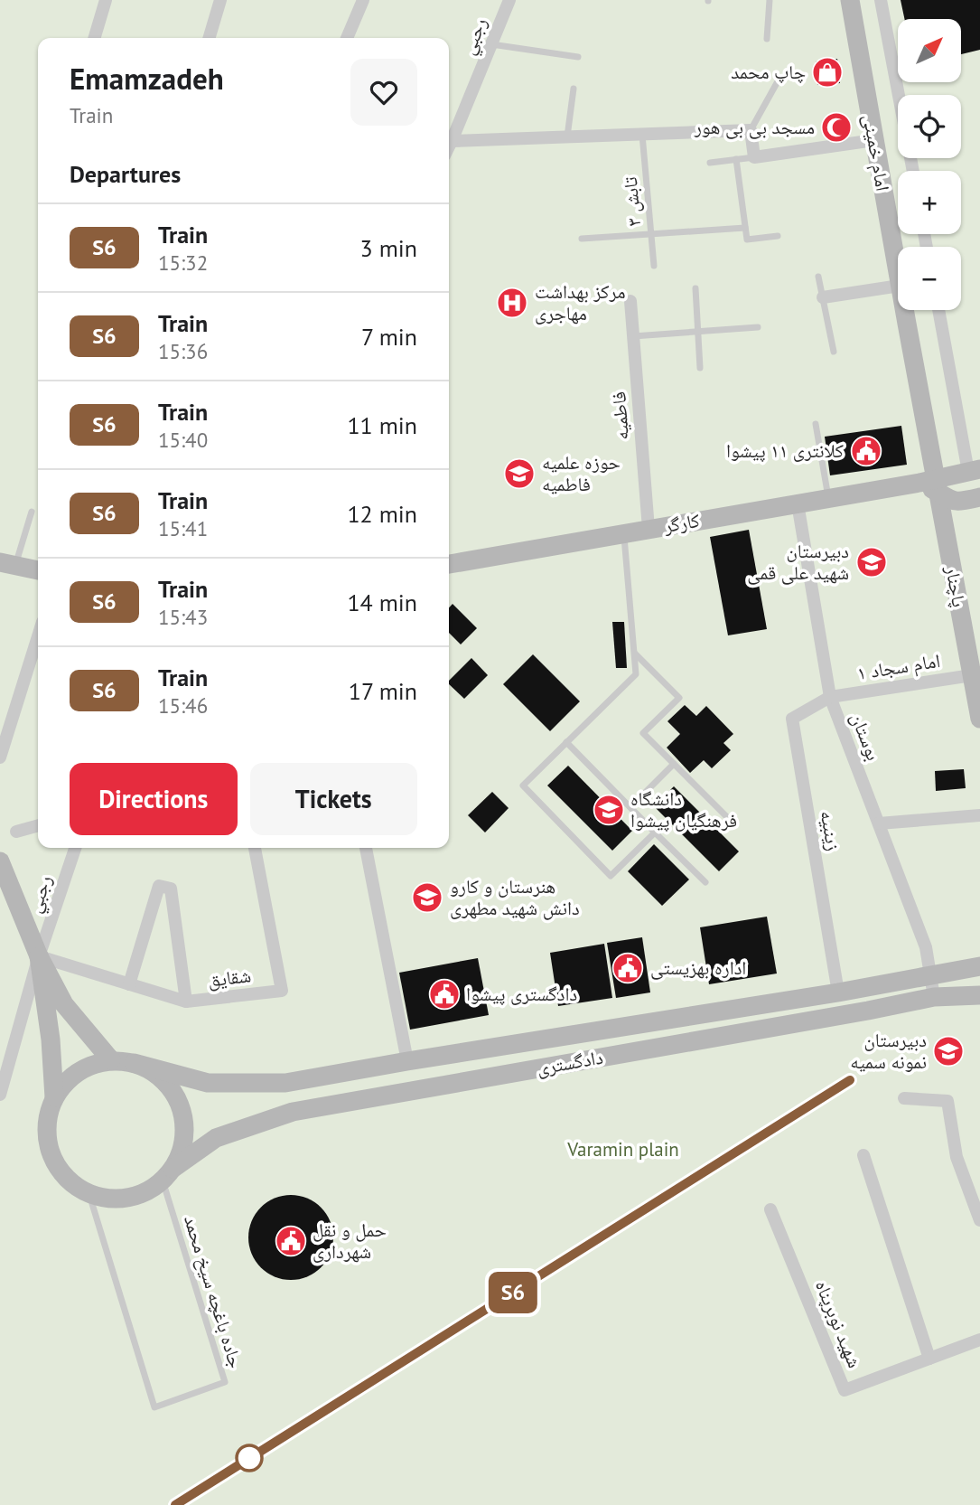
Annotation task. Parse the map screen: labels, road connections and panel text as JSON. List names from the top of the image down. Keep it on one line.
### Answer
{"streets":{"main road":["امام خمینی","کارگر","پاچنار","دادگستری"],"street":["رجبي","فاطميه","امام سجاد ۱","بوستان","زينبيه","شقايق","شهید نوبرپناه"],"lane":["تابش ۳","جاده باغچه سیخ محمد"]},"crossings":[["رجبي","شقايق"],["امام خمینی","کارگر"],["امام خمینی","پاچنار"],["فاطميه","کارگر"],["کارگر","پاچنار"],["کارگر","بوستان"],["پاچنار","امام سجاد ۱"],["امام سجاد ۱","بوستان"],["امام سجاد ۱","زينبيه"],["بوستان","زينبيه"],["بوستان","دادگستری"],["زينبيه","دادگستری"],["دادگستری","جاده باغچه سیخ محمد"]],"parks":["Varamin plain"],"places":{"shop":["چاپ محمد"],"mosque":["مسجد بی بی هور"],"hospital":["مرکز بهداشت مهاجری"],"public building":["کلانتری ۱۱ پیشوا","اداره بهزیستی","دادگستری پیشوا","حمل و نقل شهرداری"],"school or university":["حوزه علمیه فاطمیه","دبیرستان شهید علی قمی","دانشگاه فرهنگیان پیشوا","هنرستان و کارو دانش شهید مطهری","دبیرستان نمونه سمیه"]},"north":"top right","page":{"on_map":"S6","map_buttons":["+","−"],"heading":[["Emamzadeh","Train"],"Departures"],"list":[{"mark":"S6","name":"Train","note":"15:32","value":"3 min"},{"mark":"S6","name":"Train","note":"15:36","value":"7 min"},{"mark":"S6","name":"Train","note":"15:40","value":"11 min"},{"mark":"S6","name":"Train","note":"15:41","value":"12 min"},{"mark":"S6","name":"Train","note":"15:43","value":"14 min"},{"mark":"S6","name":"Train","note":"15:46","value":"17 min"}],"buttons":["Directions","Tickets"]}}
